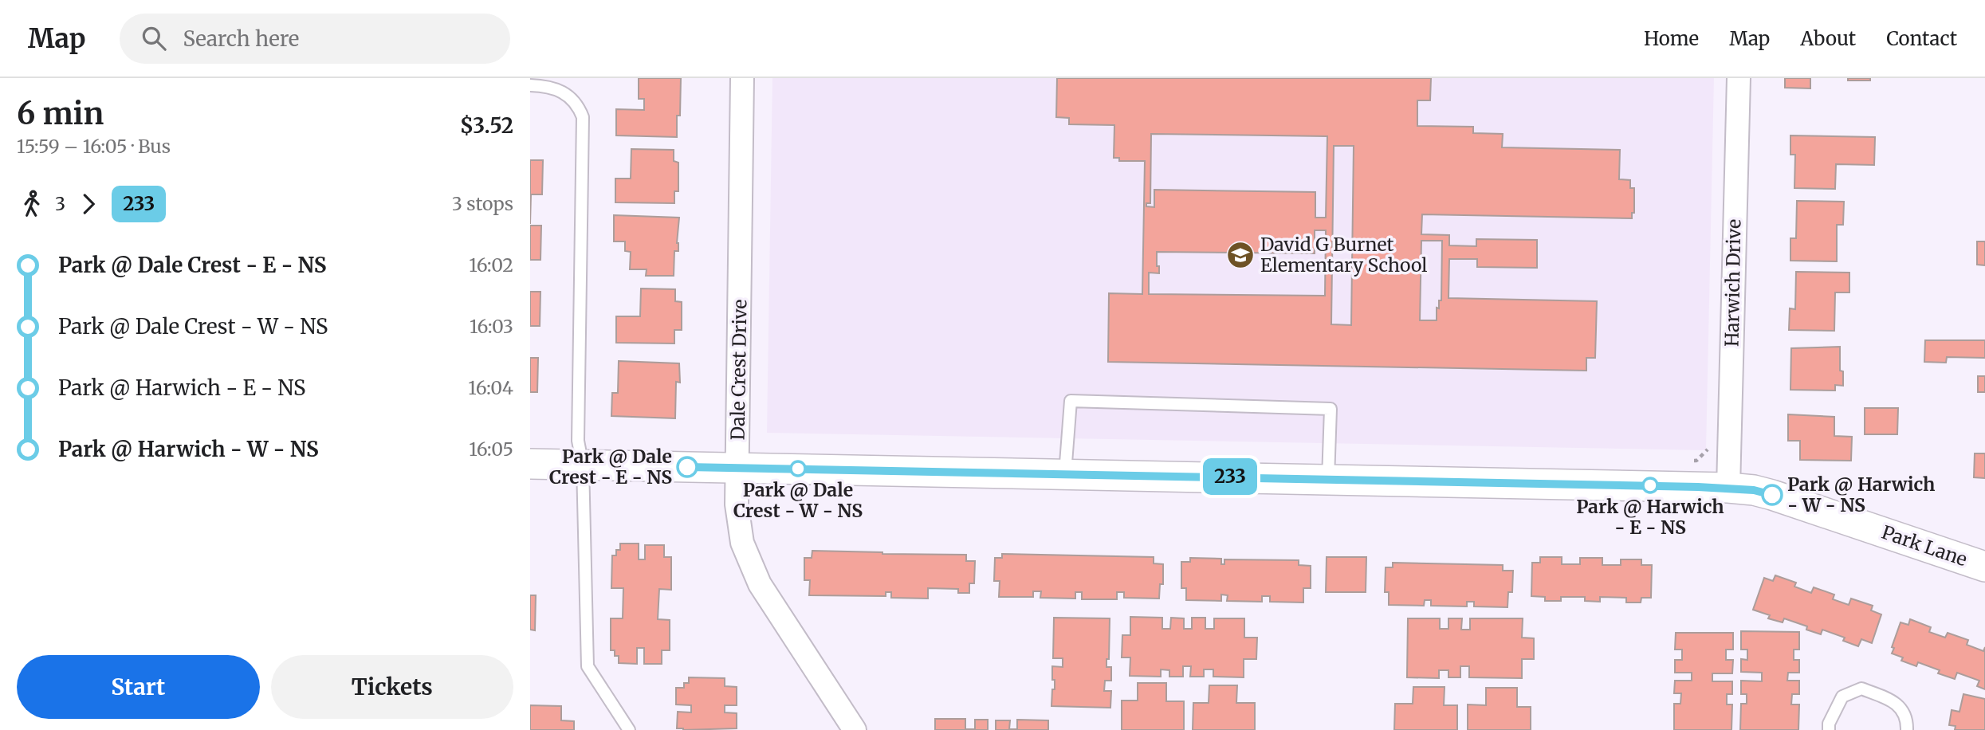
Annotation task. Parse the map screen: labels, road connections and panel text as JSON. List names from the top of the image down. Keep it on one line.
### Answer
{"streets":{"street":["Harwich Drive","Dale Crest Drive","Park Lane"]},"crossings":[["Harwich Drive","Park Lane"],["Dale Crest Drive","Park Lane"]],"places":{"school or university":["David G Burnet Elementary School"],"other":["Park @ Dale Crest - E - NS","Park @ Dale Crest - W - NS","Park @ Harwich - E - NS","Park @ Harwich - W - NS"]},"lines":["bus line 233"],"page":{"header":"Map","search":"Search here","nav":["Home","Map","About","Contact"],"heading":["6 min","15:59 – 16:05 · Bus","$3.52"],"on_map":"233","legs":["3","233","3 stops"],"list":[{"name":"Park @ Dale Crest - E - NS","value":"16:02"},{"name":"Park @ Dale Crest - W - NS","value":"16:03"},{"name":"Park @ Harwich - E - NS","value":"16:04"},{"name":"Park @ Harwich - W - NS","value":"16:05"}],"buttons":["Start","Tickets"]}}
